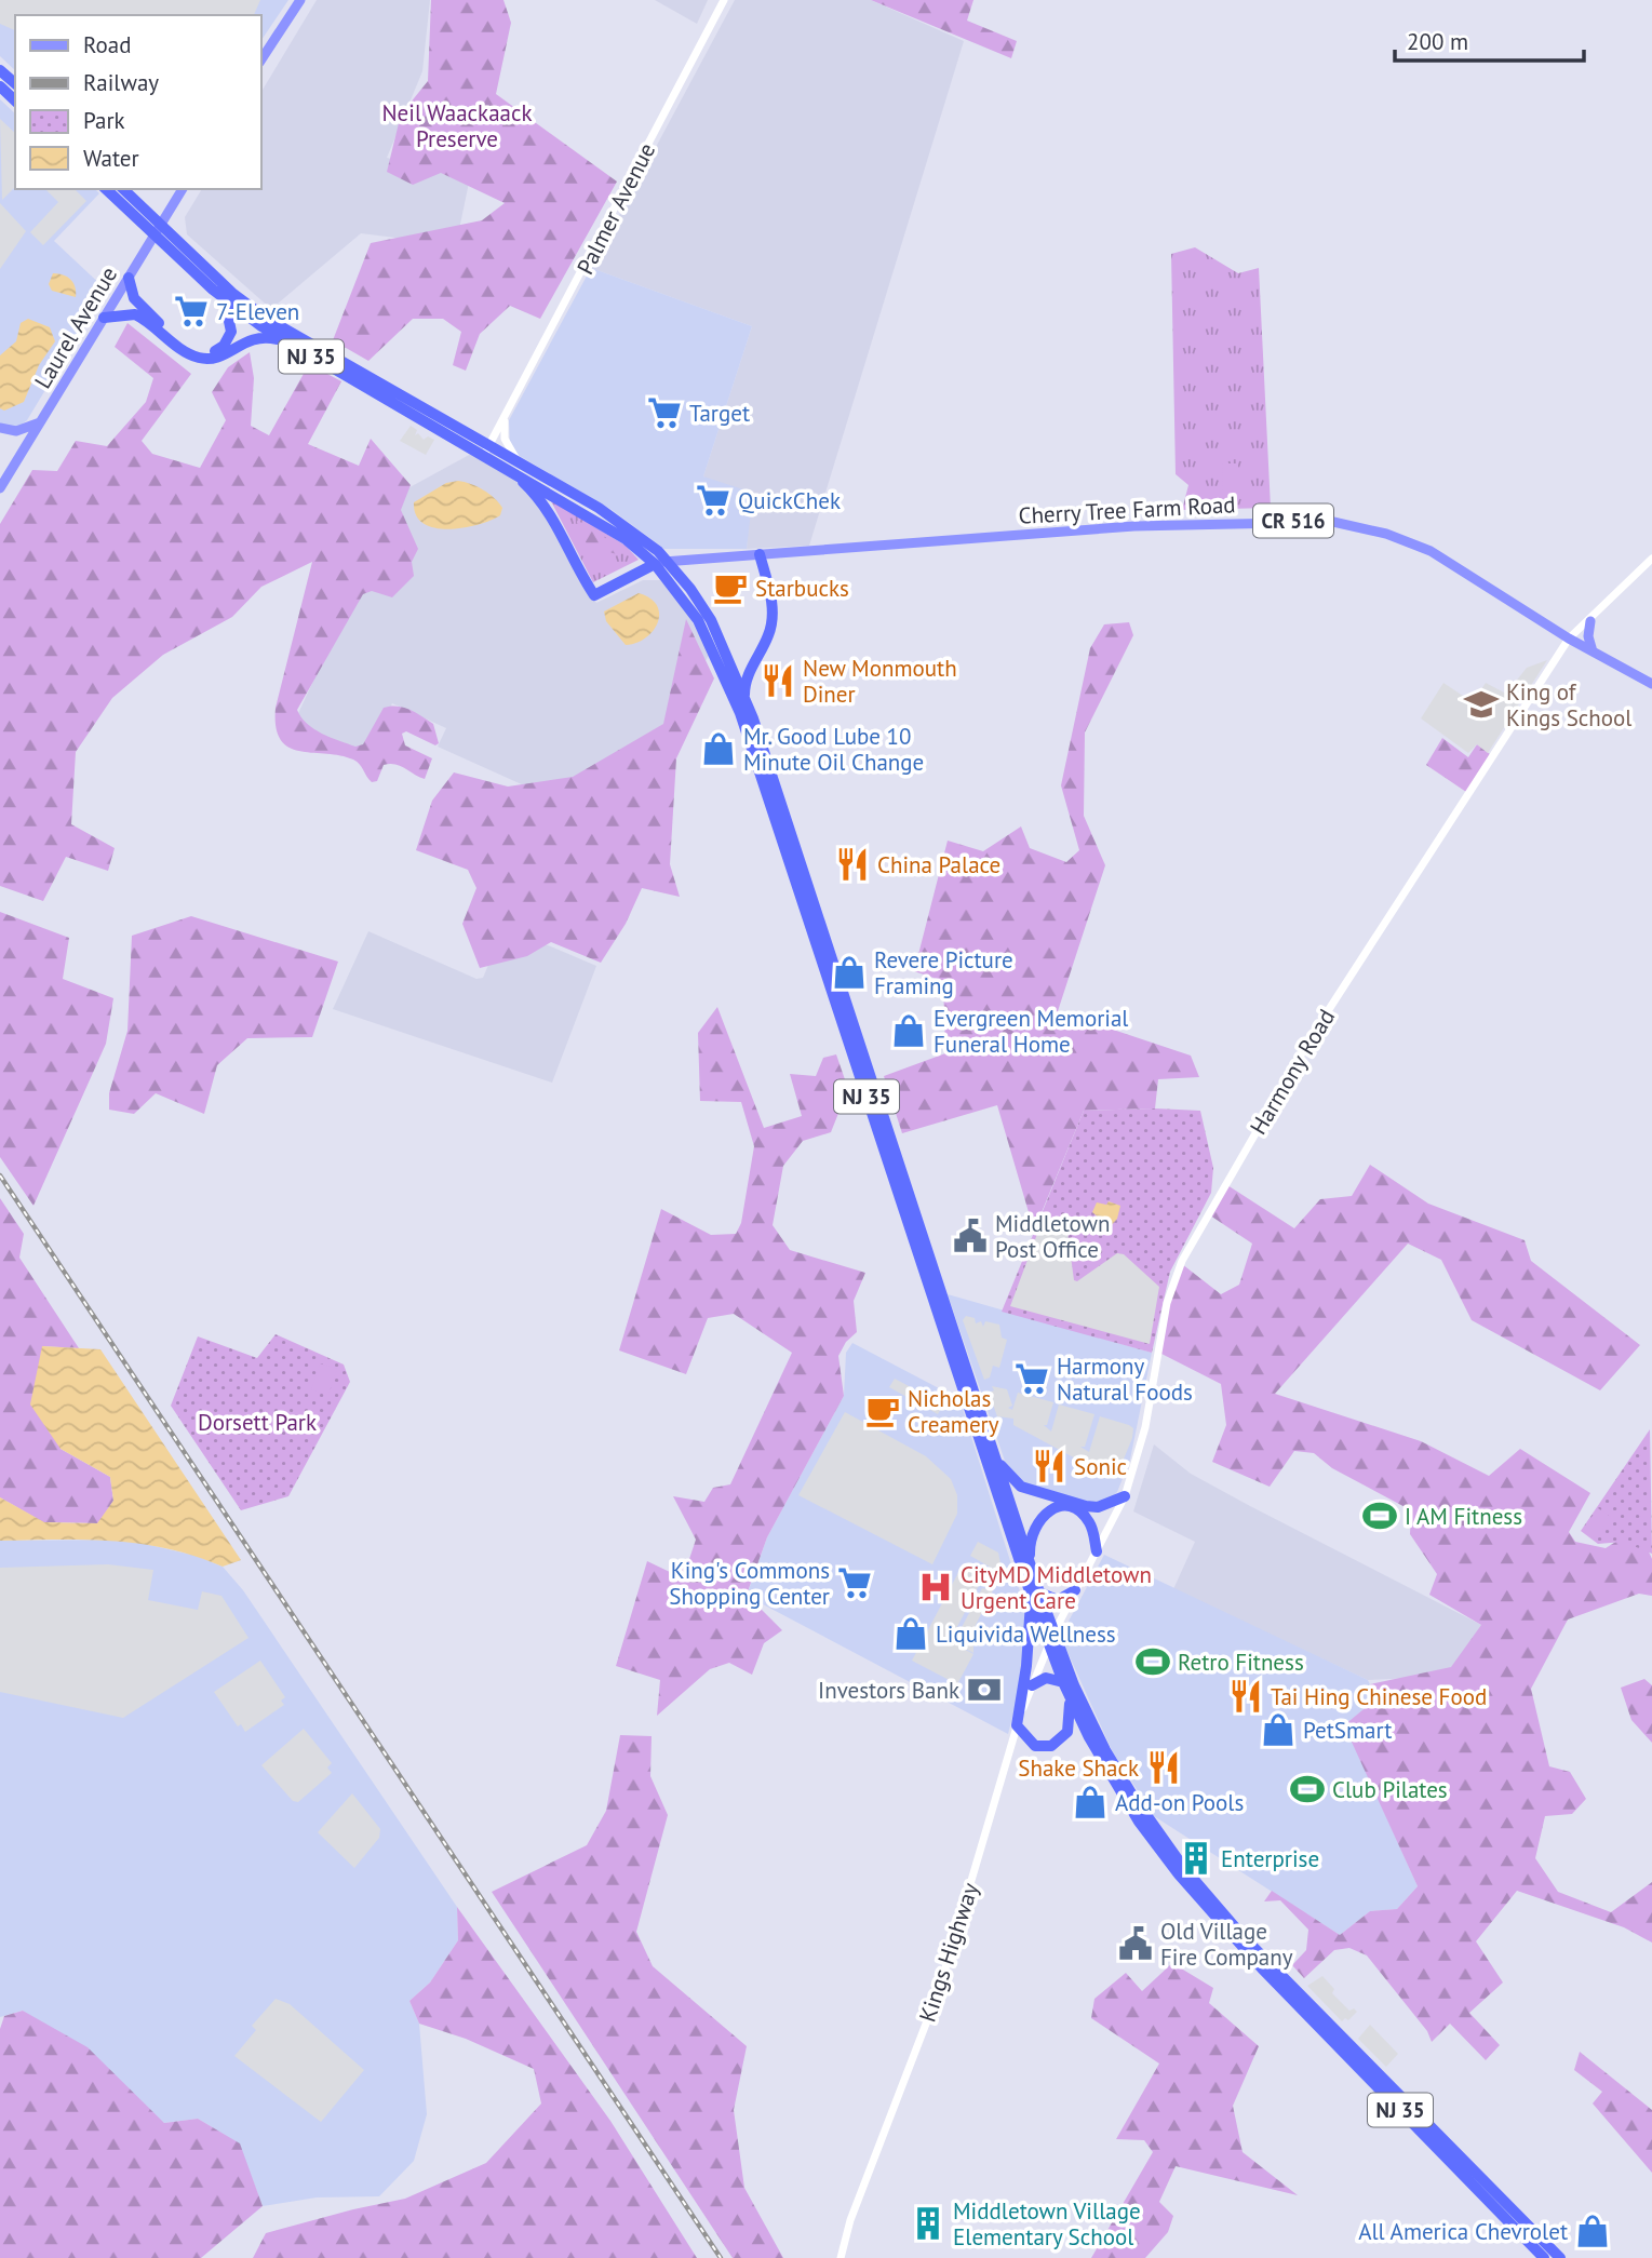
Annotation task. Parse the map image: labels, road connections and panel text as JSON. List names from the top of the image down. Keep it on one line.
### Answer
{"streets":{"highway":["NJ 35","CR 516"],"main road":["Laurel Avenue","Cherry Tree Farm Road"],"street":["Palmer Avenue","Harmony Road","Kings Highway"]},"crossings":[["Palmer Avenue","NJ 35"],["Laurel Avenue","NJ 35"],["NJ 35","Cherry Tree Farm Road"],["NJ 35","CR 516"],["NJ 35","Harmony Road"],["NJ 35","Kings Highway"],["Cherry Tree Farm Road","CR 516"],["Cherry Tree Farm Road","Harmony Road"],["Harmony Road","Kings Highway"]],"parks":["Neil Waackaack Preserve","Dorsett Park"],"places":{"supermarket":["7-Eleven","Target","QuickChek","Harmony Natural Foods","King's Commons Shopping Center"],"cafe":["Starbucks","Nicholas Creamery"],"restaurant":["New Monmouth Diner","China Palace","Sonic","Tai Hing Chinese Food","Shake Shack"],"school or university":["King of Kings School"],"shop":["Mr. Good Lube 10 Minute Oil Change","Revere Picture Framing","Evergreen Memorial Funeral Home","Liquivida Wellness","PetSmart","Add-on Pools","All America Chevrolet"],"public building":["Middletown Post Office","Old Village Fire Company"],"sports":["I AM Fitness","Retro Fitness","Club Pilates"],"hospital":["CityMD Middletown Urgent Care"],"bank":["Investors Bank"],"building":["Enterprise","Middletown Village Elementary School"]},"legend":["Road","Railway","Park","Water"],"scale_bar":"200 m"}
